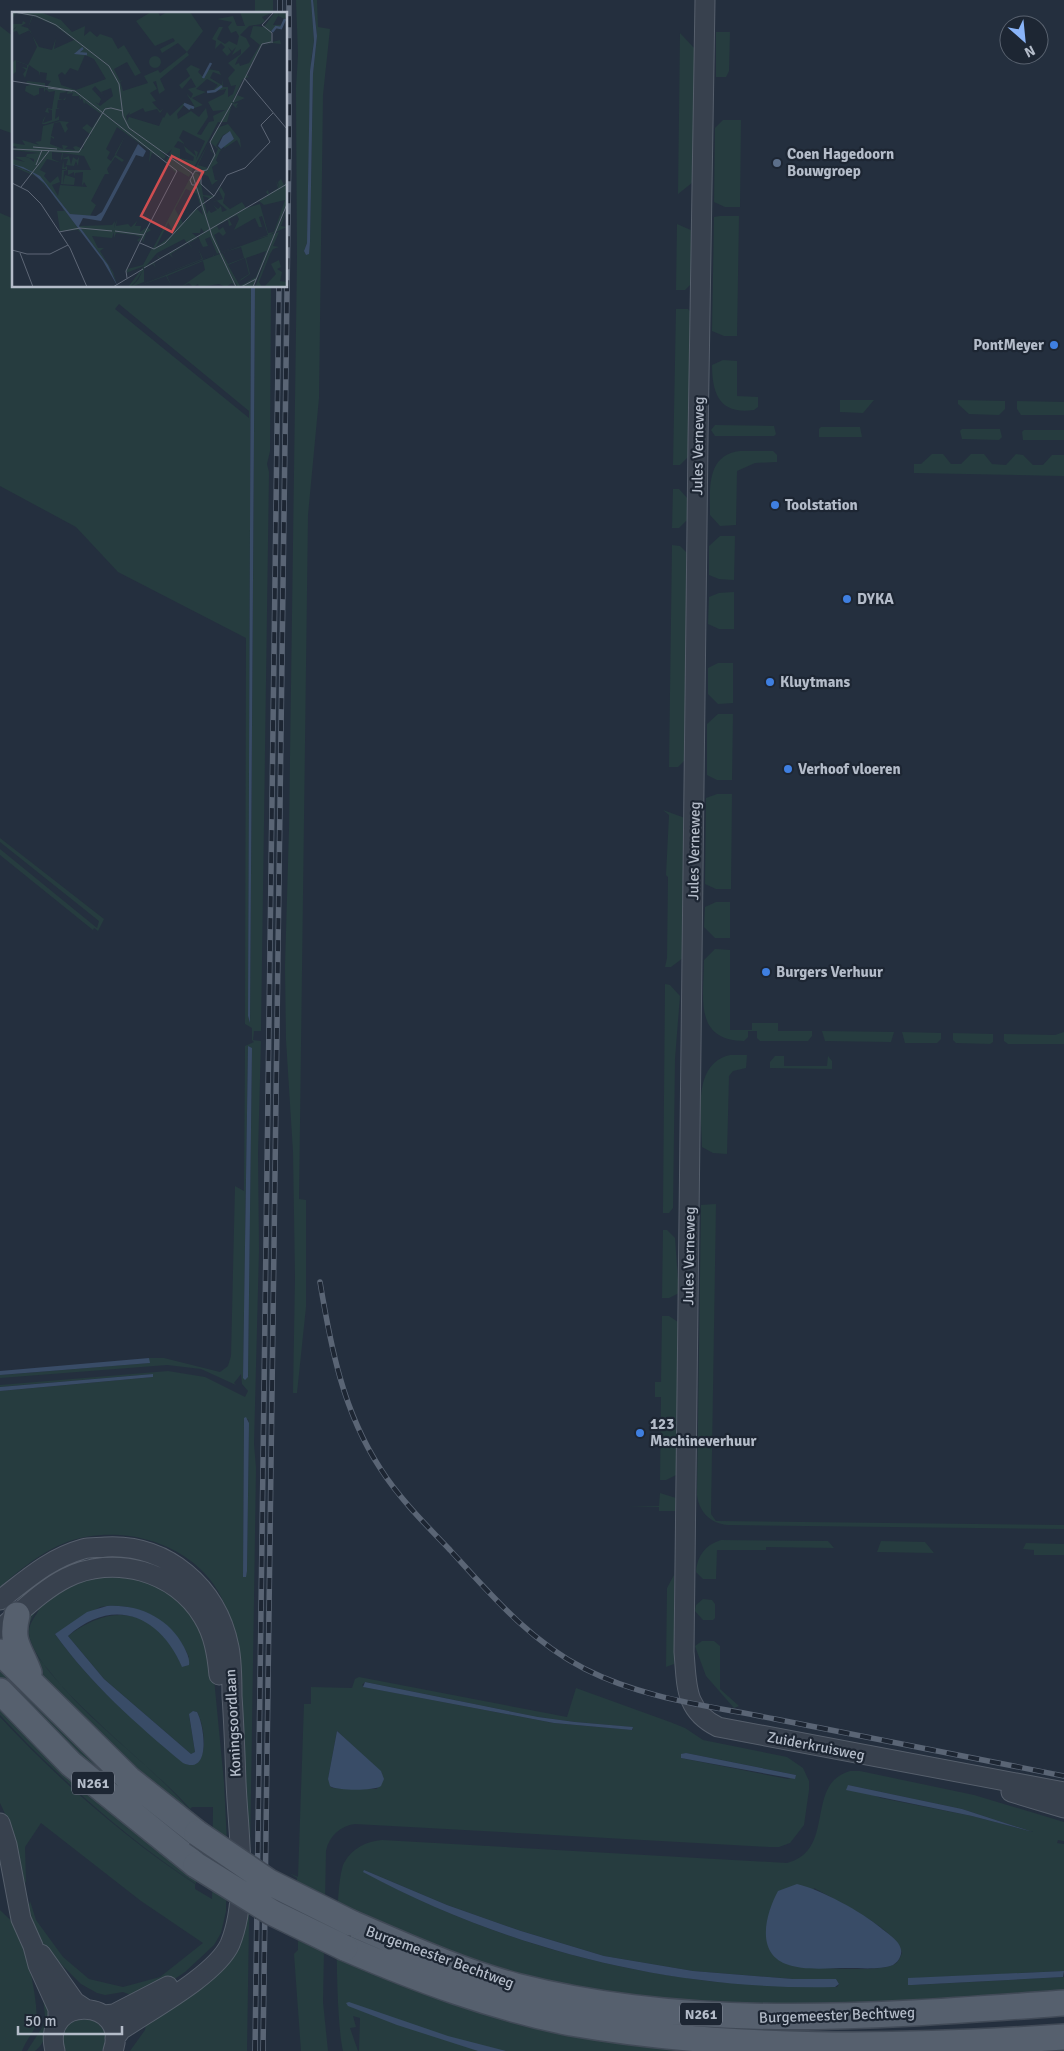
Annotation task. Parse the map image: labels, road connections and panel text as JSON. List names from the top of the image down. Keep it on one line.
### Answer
{"streets":{"main road":["N261","Burgemeester Bechtweg"],"street":["Jules Verneweg","Koningsoordlaan","Zuiderkruisweg"]},"crossings":[["Jules Verneweg","Zuiderkruisweg"]],"places":["Coen Hagedoorn Bouwgroep","PontMeyer","Toolstation","DYKA","Kluytmans","Verhoof vloeren","Burgers Verhuur","123 Machineverhuur"],"scale_bar":"50 m","north":"bottom right"}
